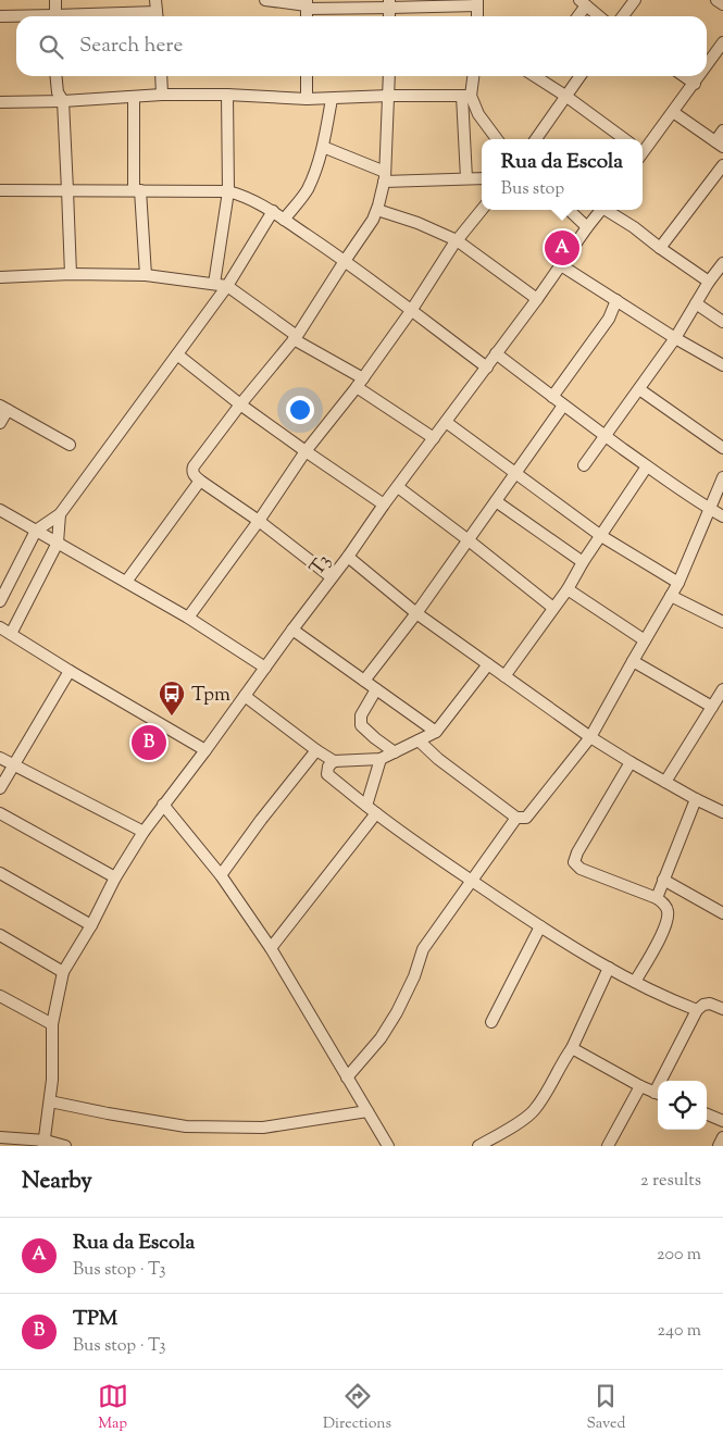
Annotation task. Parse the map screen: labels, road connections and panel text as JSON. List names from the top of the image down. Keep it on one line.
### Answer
{"streets":{"street":["T3"]},"places":{"bus stop":["Tpm"]},"page":{"search":"Search here","popup":["Rua da Escola","Bus stop"],"pins":["A","B"],"heading":["Nearby","2 results"],"list":[{"mark":"A","name":"Rua da Escola","note":"Bus stop · T3","value":"200 m"},{"mark":"B","name":"TPM","note":"Bus stop · T3","value":"240 m"}],"nav":["Map","Directions","Saved"]}}
